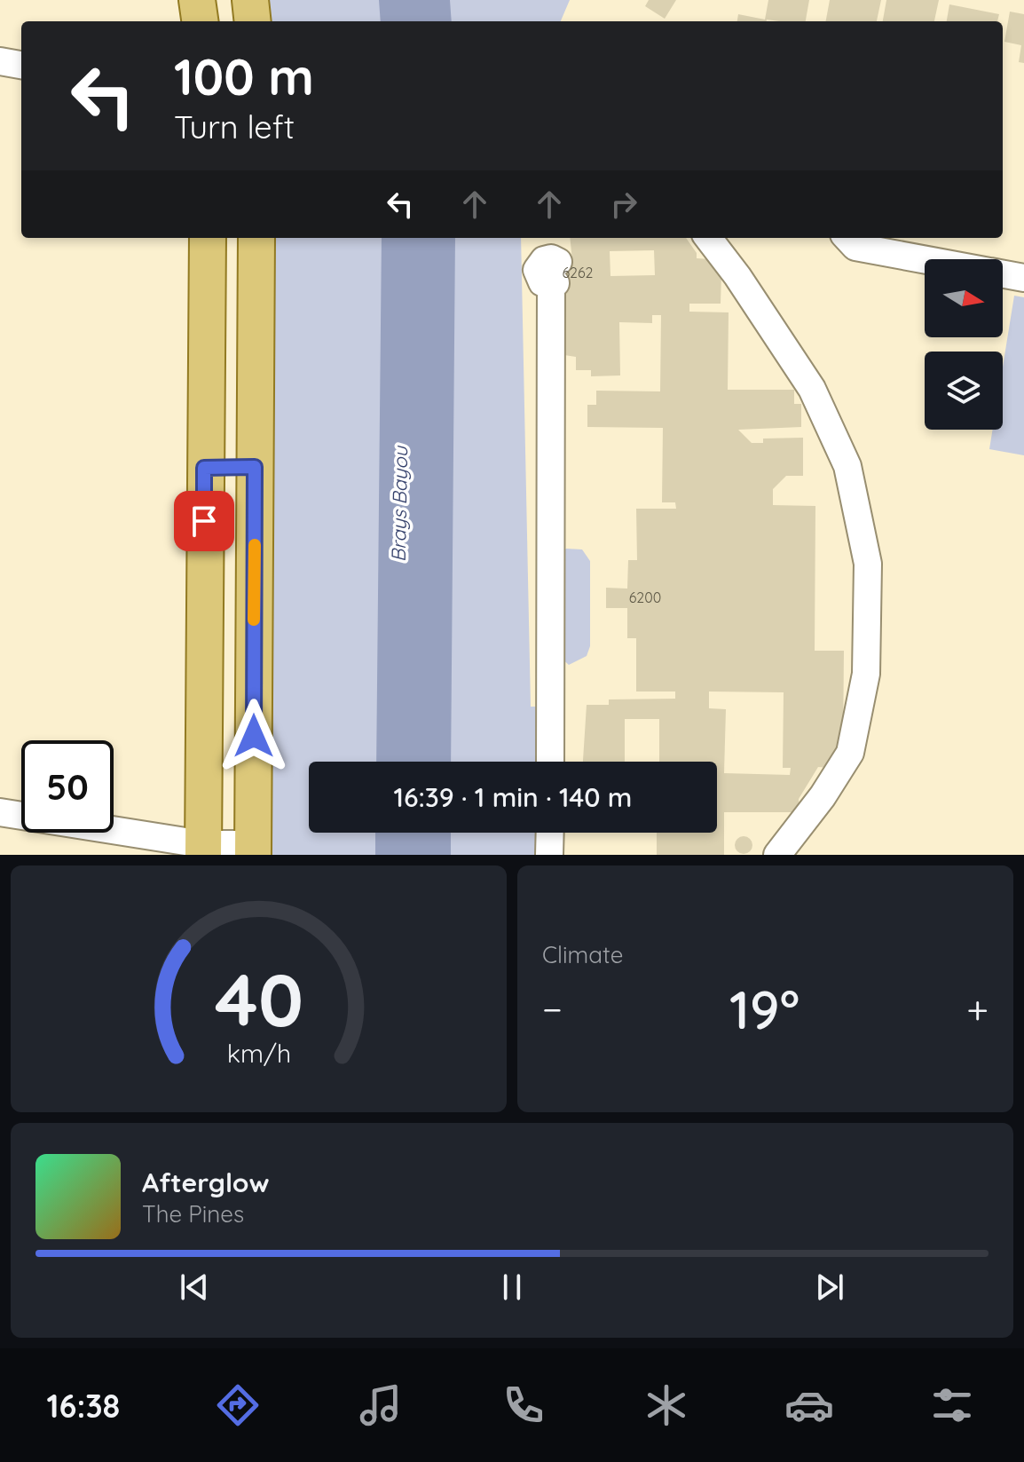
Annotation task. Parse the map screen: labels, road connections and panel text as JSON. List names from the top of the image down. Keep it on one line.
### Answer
{"water":["Brays Bayou"],"house_numbers":["6262","6200"],"north":"right","page":{"turn":["100 m","Turn left"],"limit":"50","trip":"16:39 · 1 min · 140 m","tile":"Climate","heat":["−","19°","+"],"song":["Afterglow","The Pines"],"tabs":"16:38","gauge":["40","km/h"]}}
